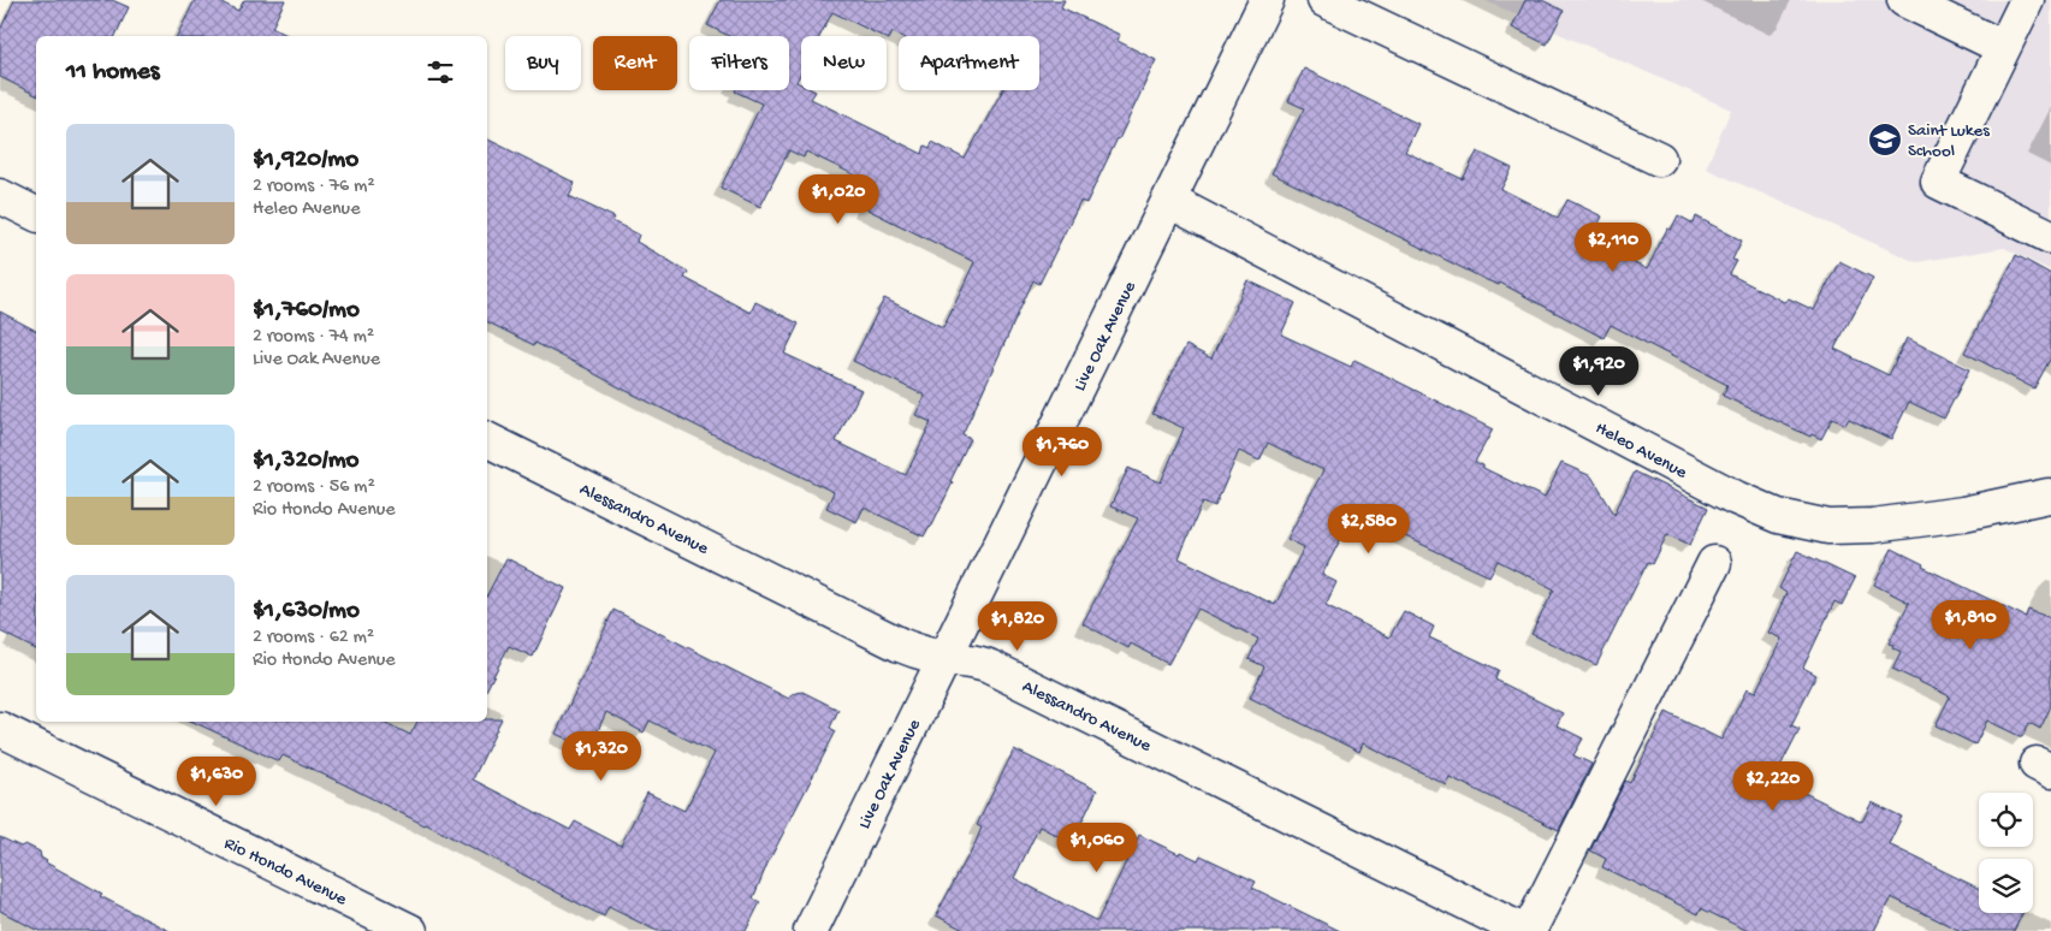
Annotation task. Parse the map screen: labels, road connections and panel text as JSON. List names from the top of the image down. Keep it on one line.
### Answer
{"streets":{"street":["Live Oak Avenue","Heleo Avenue","Alessandro Avenue","Rio Hondo Avenue"]},"crossings":[["Live Oak Avenue","Heleo Avenue"],["Live Oak Avenue","Alessandro Avenue"]],"places":{"school or university":["Saint Lukes School"]},"page":{"chip":["Buy","Rent","Filters","New","Apartment"],"heading":"11 homes","list":[{"name":"$1,920/mo","note":"2 rooms · 76 m² · Heleo Avenue"},{"name":"$1,760/mo","note":"2 rooms · 74 m² · Live Oak Avenue"},{"name":"$1,320/mo","note":"2 rooms · 56 m² · Rio Hondo Avenue"},{"name":"$1,630/mo","note":"2 rooms · 62 m² · Rio Hondo Avenue"}],"price":["$1,020","$2,110","$1,920","$1,760","$2,580","$1,810","$1,820","$1,320","$1,630","$2,220","$1,060"]}}
